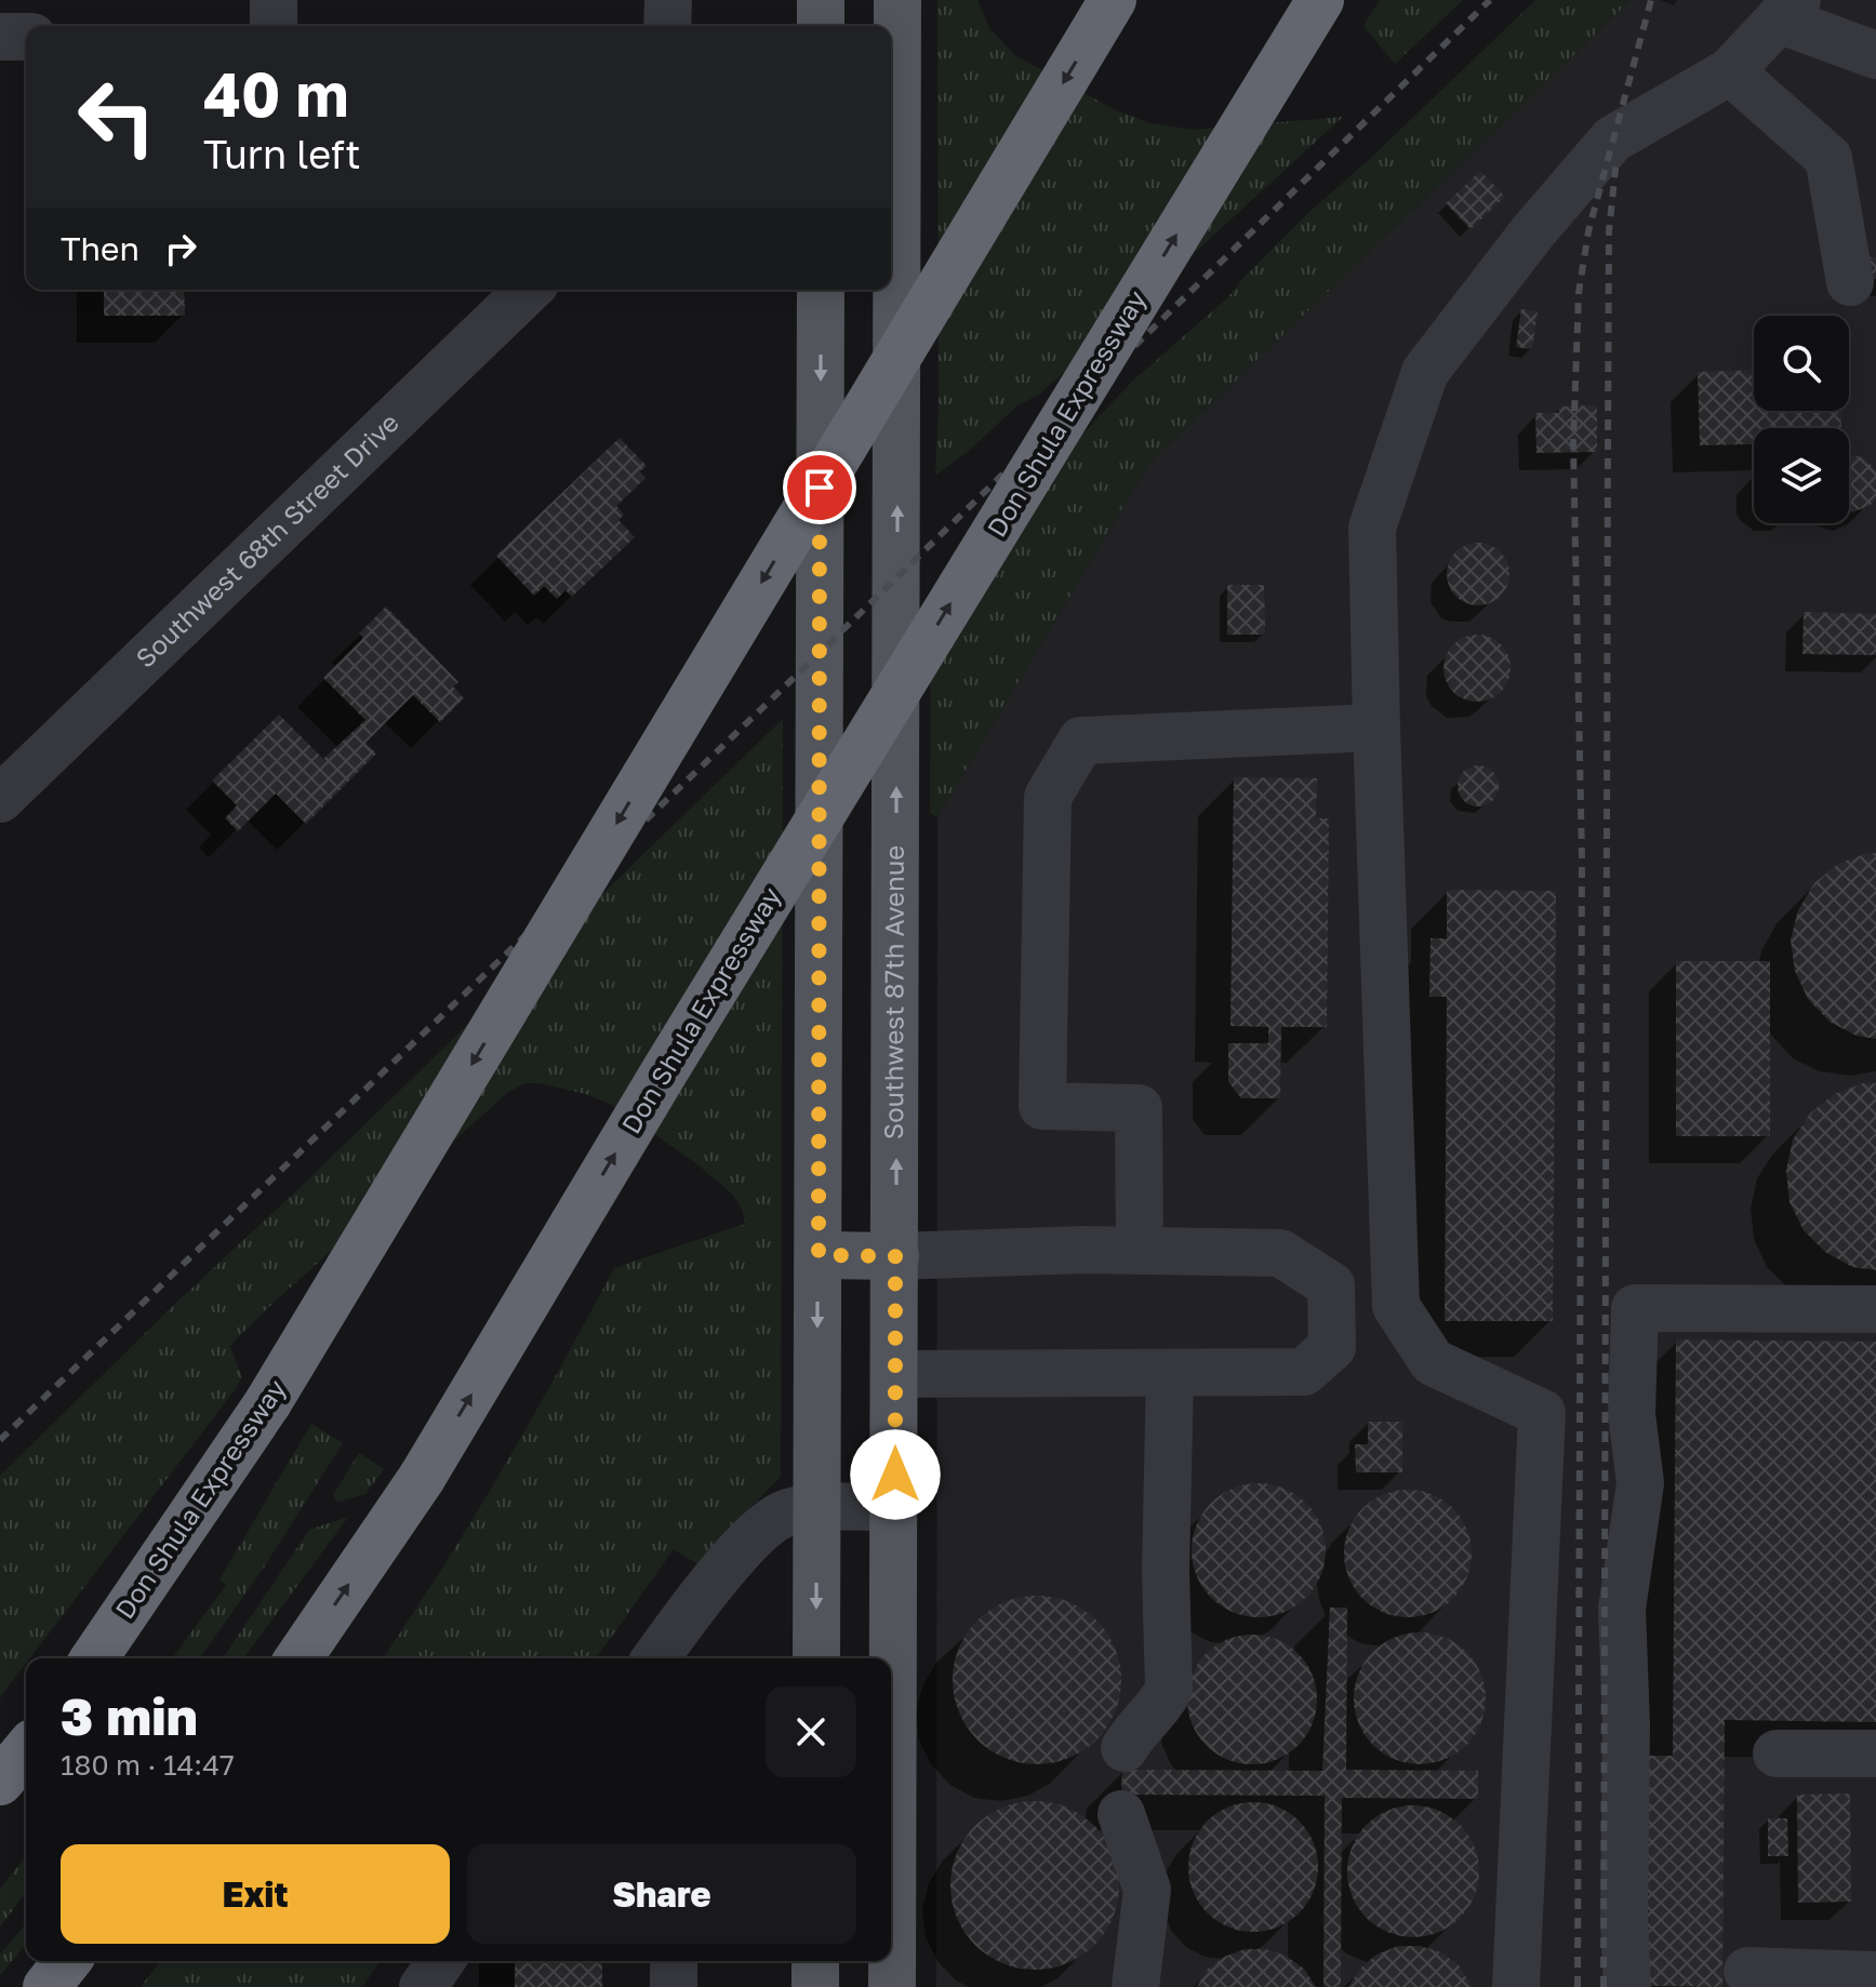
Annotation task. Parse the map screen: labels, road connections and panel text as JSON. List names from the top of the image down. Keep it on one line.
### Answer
{"streets":{"highway":["Don Shula Expressway"],"main road":["Southwest 87th Avenue"],"street":["Southwest 68th Street Drive"]},"page":{"turn":["40 m","Turn left"],"then":"Then","heading":["3 min","180 m · 14:47"],"buttons":["Exit","Share"]}}
